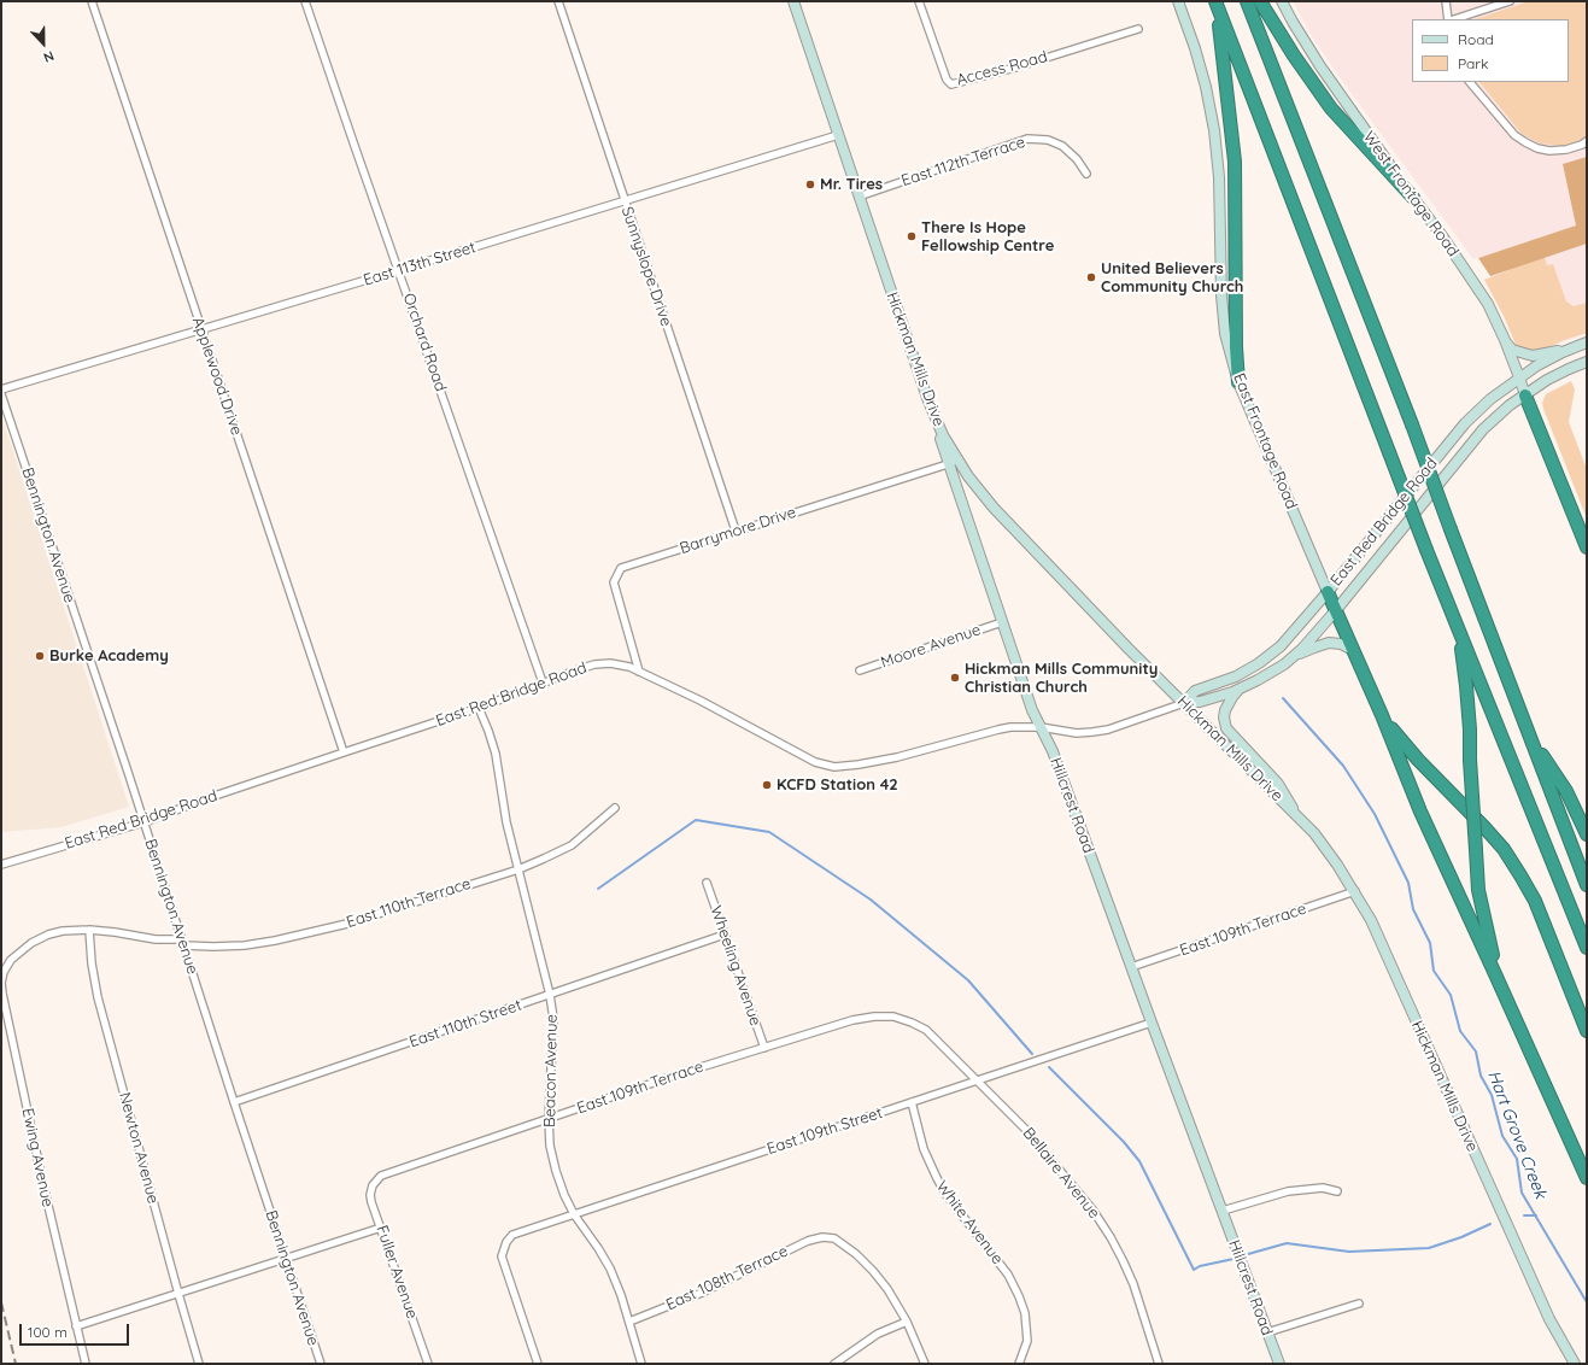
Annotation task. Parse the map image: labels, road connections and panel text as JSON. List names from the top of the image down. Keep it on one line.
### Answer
{"streets":{"street":["Access Road","East 112th Terrace","West Frontage Road","East 113th Street","Sunnyslope Drive","Orchard Road","Hickman Mills Drive","Applewood Drive","East Frontage Road","East Red Bridge Road","Barrymore Drive","Bennington Avenue","Moore Avenue","Hillcrest Road","East 110th Terrace","East 109th Terrace","Wheeling Avenue","East 110th Street","Beacon Avenue","East 109th Street","Newton Avenue","Ewing Avenue","Bellaire Avenue","White Avenue","Fuller Avenue","East 108th Terrace"]},"crossings":[["East 112th Terrace","Hickman Mills Drive"],["West Frontage Road","East Red Bridge Road"],["East 113th Street","Sunnyslope Drive"],["East 113th Street","Orchard Road"],["East 113th Street","Hickman Mills Drive"],["East 113th Street","Applewood Drive"],["Sunnyslope Drive","Barrymore Drive"],["Orchard Road","East Red Bridge Road"],["Hickman Mills Drive","East Red Bridge Road"],["Hickman Mills Drive","Barrymore Drive"],["Hickman Mills Drive","Hillcrest Road"],["Hickman Mills Drive","East 109th Terrace"],["Applewood Drive","East Red Bridge Road"],["East Frontage Road","East Red Bridge Road"],["East Red Bridge Road","Barrymore Drive"],["East Red Bridge Road","Bennington Avenue"],["East Red Bridge Road","Hillcrest Road"],["East Red Bridge Road","Beacon Avenue"],["Barrymore Drive","Hillcrest Road"],["Bennington Avenue","East 110th Terrace"],["Bennington Avenue","East 110th Street"],["Moore Avenue","Hillcrest Road"],["Hillcrest Road","East 109th Terrace"],["Hillcrest Road","East 109th Street"],["East 110th Terrace","Beacon Avenue"],["East 110th Terrace","Newton Avenue"],["East 110th Terrace","Ewing Avenue"],["East 109th Terrace","Wheeling Avenue"],["East 109th Terrace","Beacon Avenue"],["East 109th Terrace","Bellaire Avenue"],["East 109th Terrace","Fuller Avenue"],["Wheeling Avenue","East 110th Street"],["East 110th Street","Beacon Avenue"],["Beacon Avenue","East 109th Street"],["Beacon Avenue","East 108th Terrace"],["East 109th Street","Bellaire Avenue"],["East 109th Street","White Avenue"]],"water":["Hart Grove Creek"],"places":["Mr. Tires","There Is Hope Fellowship Centre","United Believers Community Church","Burke Academy","Hickman Mills Community Christian Church","KCFD Station 42"],"legend":["Road","Park"],"scale_bar":"100 m","north":"bottom"}
